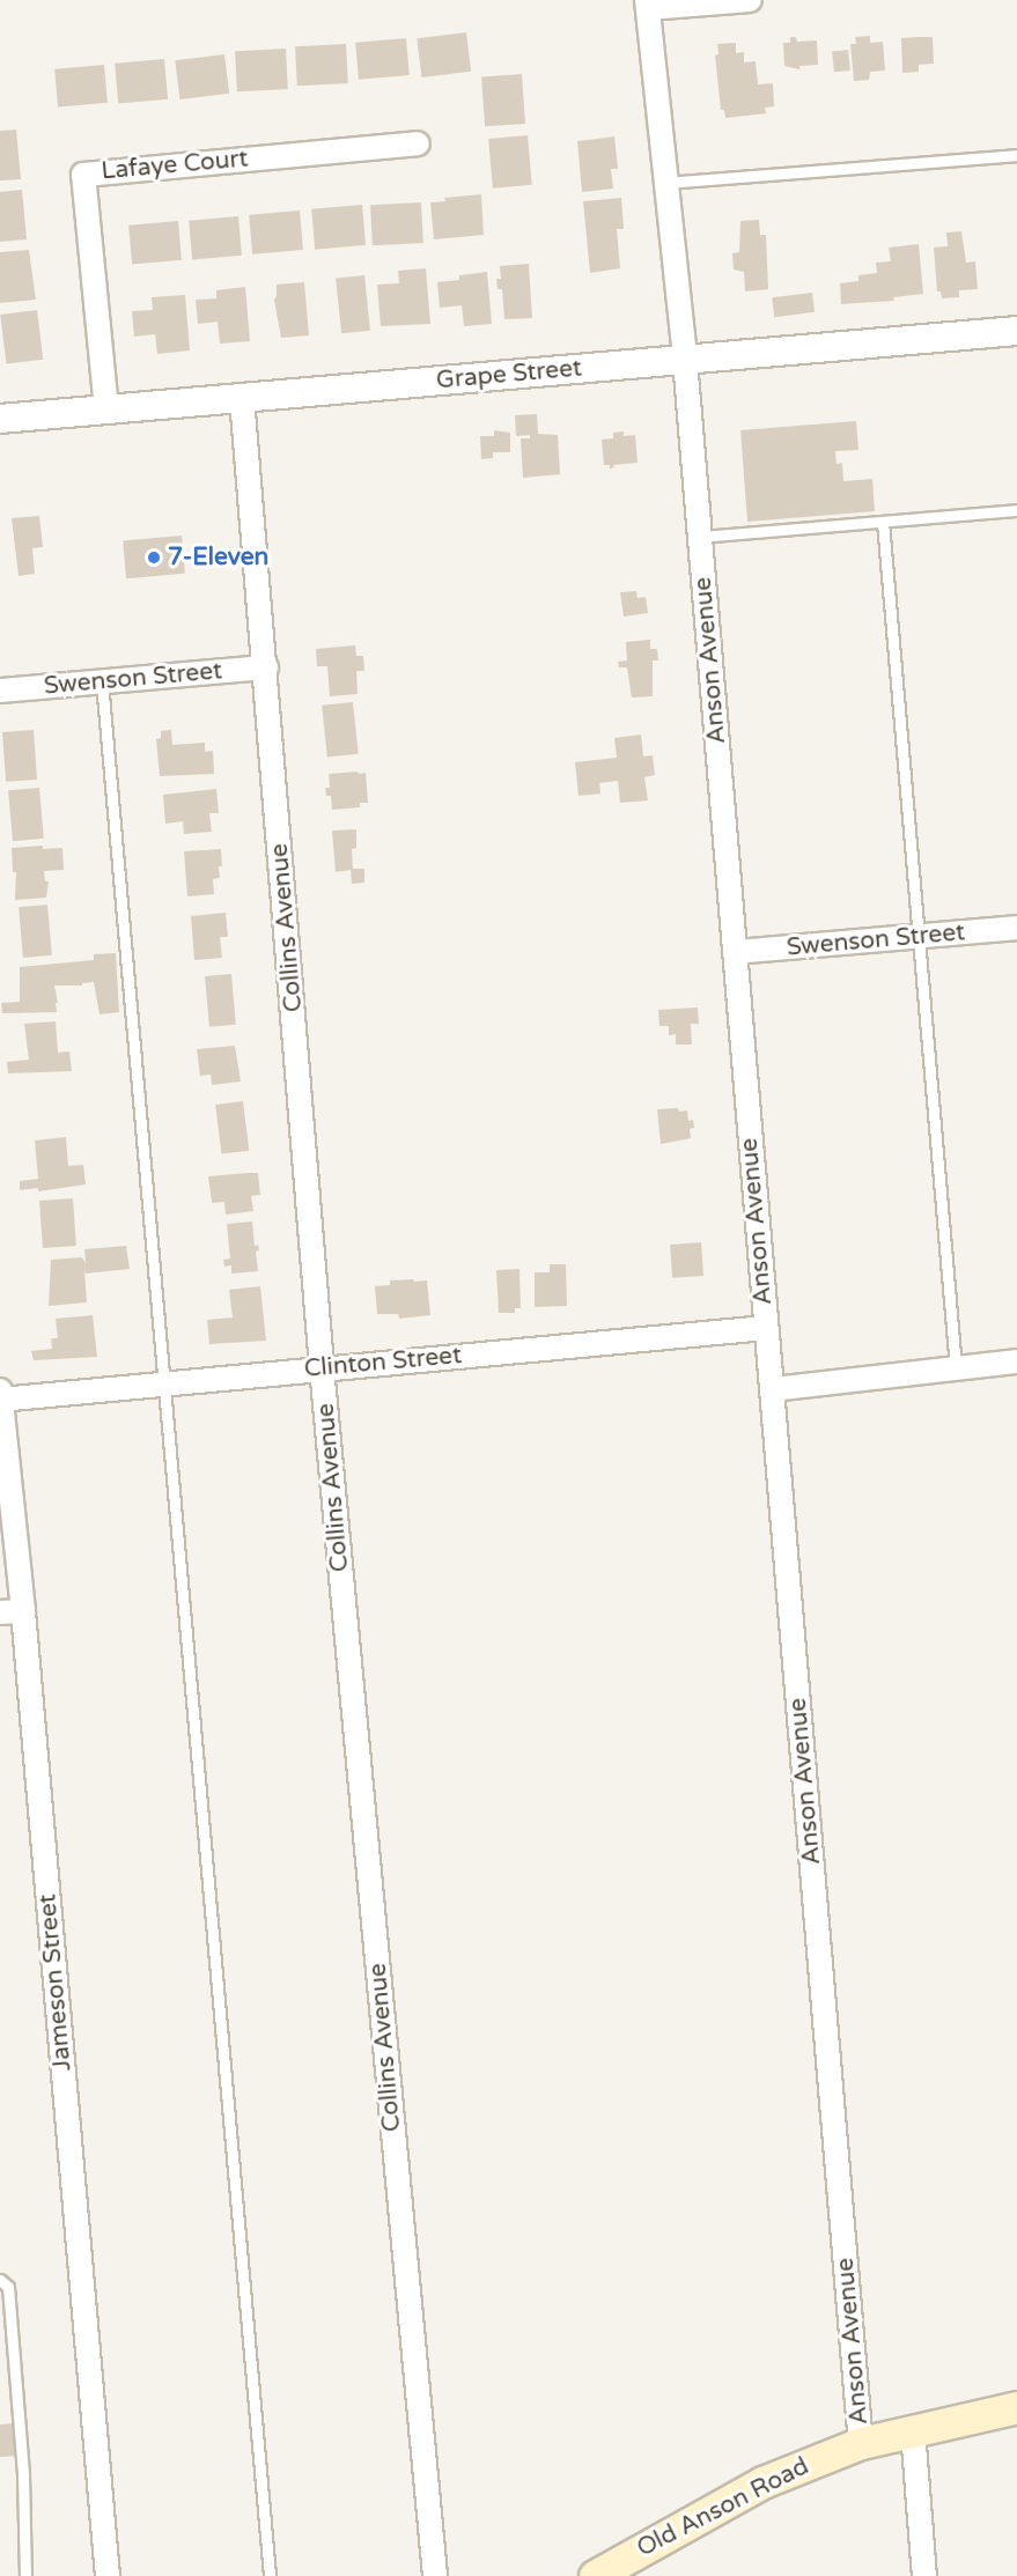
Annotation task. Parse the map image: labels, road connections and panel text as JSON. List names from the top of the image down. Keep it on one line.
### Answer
{"streets":{"main road":["Old Anson Road"],"street":["Lafaye Court","Grape Street","Anson Avenue","Swenson Street","Collins Avenue","Clinton Street","Jameson Street"]},"crossings":[["Lafaye Court","Grape Street"],["Grape Street","Anson Avenue"],["Grape Street","Collins Avenue"],["Anson Avenue","Swenson Street"],["Anson Avenue","Clinton Street"],["Anson Avenue","Old Anson Road"],["Swenson Street","Collins Avenue"],["Collins Avenue","Clinton Street"],["Clinton Street","Jameson Street"]],"places":["7-Eleven"]}
